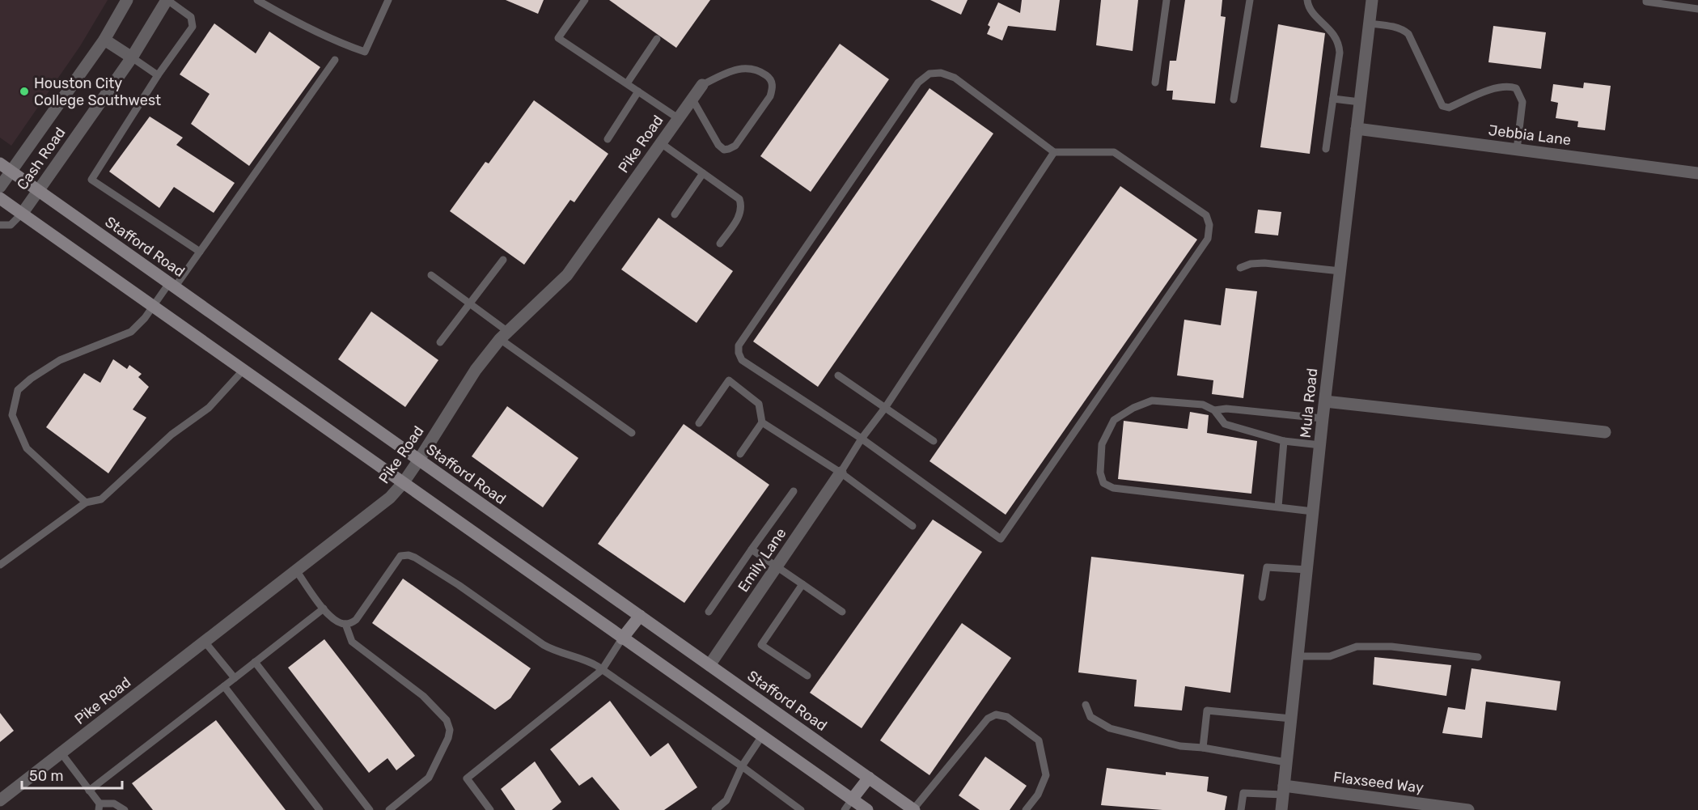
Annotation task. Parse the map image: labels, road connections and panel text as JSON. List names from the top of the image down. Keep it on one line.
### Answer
{"streets":{"main road":["Stafford Road"],"street":["Jebbia Lane","Pike Road","Cash Road","Mula Road","Emily Lane","Flaxseed Way"]},"crossings":[["Jebbia Lane","Mula Road"],["Pike Road","Stafford Road"],["Cash Road","Stafford Road"],["Stafford Road","Emily Lane"],["Mula Road","Flaxseed Way"]],"places":["Houston City College Southwest"],"scale_bar":"50 m"}
